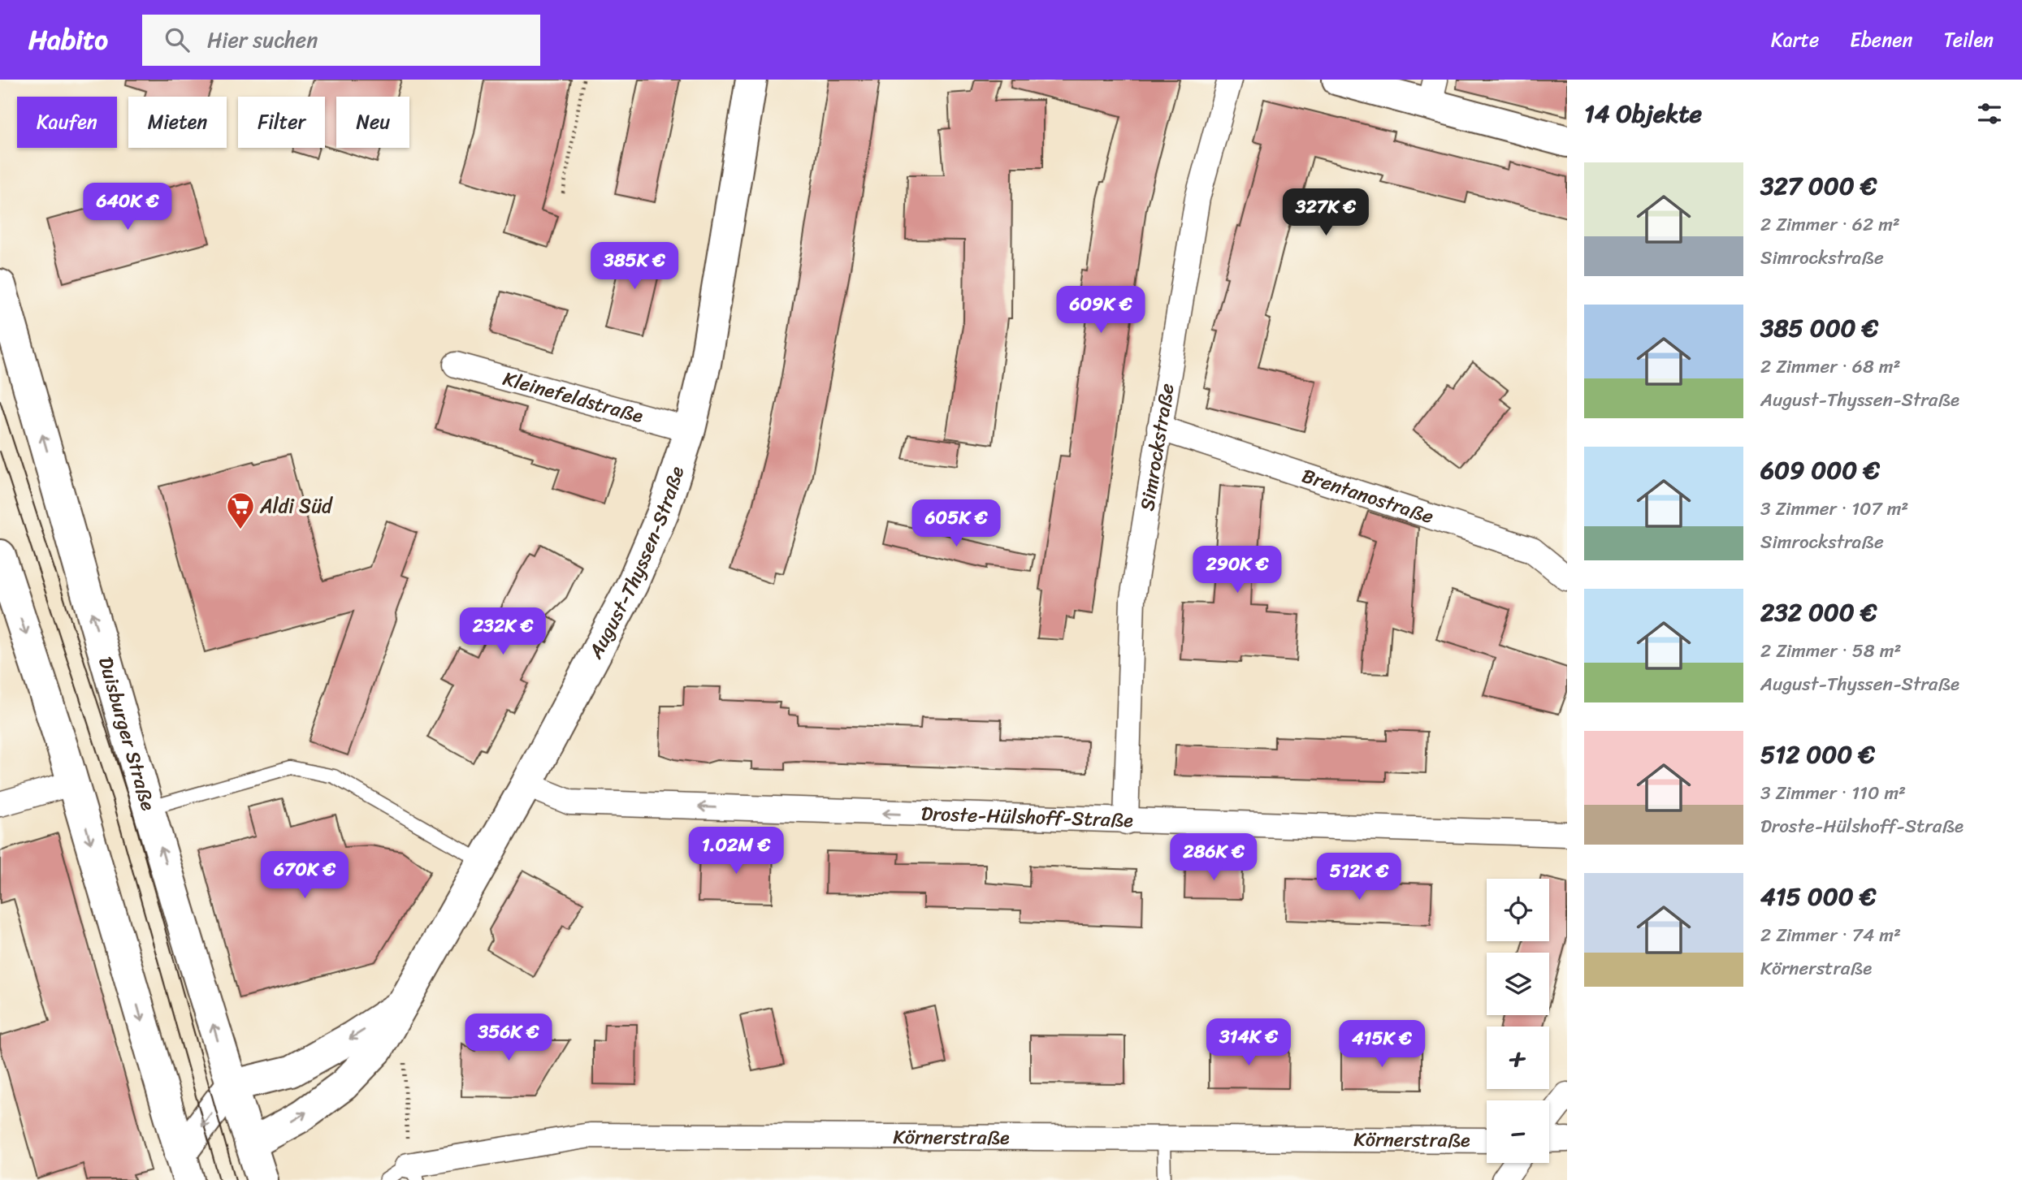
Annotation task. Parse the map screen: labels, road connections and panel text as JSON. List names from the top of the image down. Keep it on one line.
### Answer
{"streets":{"street":["Kleinefeldstraße","Simrockstraße","Brentanostraße","August-Thyssen-Straße","Duisburger Straße","Droste-Hülshoff-Straße","Körnerstraße"]},"crossings":[["Kleinefeldstraße","August-Thyssen-Straße"],["Simrockstraße","Brentanostraße"],["Simrockstraße","Droste-Hülshoff-Straße"],["August-Thyssen-Straße","Duisburger Straße"],["August-Thyssen-Straße","Droste-Hülshoff-Straße"]],"one_way":["Droste-Hülshoff-Straße"],"places":{"supermarket":["Aldi Süd"]},"page":{"header":"Habito","search":"Hier suchen","nav":["Karte","Ebenen","Teilen"],"heading":"14 Objekte","chip":["Kaufen","Mieten","Filter","Neu"],"list":[{"name":"327 000 €","note":"2 Zimmer · 62 m² · Simrockstraße"},{"name":"385 000 €","note":"2 Zimmer · 68 m² · August-Thyssen-Straße"},{"name":"609 000 €","note":"3 Zimmer · 107 m² · Simrockstraße"},{"name":"232 000 €","note":"2 Zimmer · 58 m² · August-Thyssen-Straße"},{"name":"512 000 €","note":"3 Zimmer · 110 m² · Droste-Hülshoff-Straße"},{"name":"415 000 €","note":"2 Zimmer · 74 m² · Körnerstraße"}],"price":["640K €","327K €","385K €","609K €","605K €","290K €","232K €","1.02M €","286K €","670K €","512K €","356K €","314K €","415K €"],"map_buttons":["+","−"]}}
